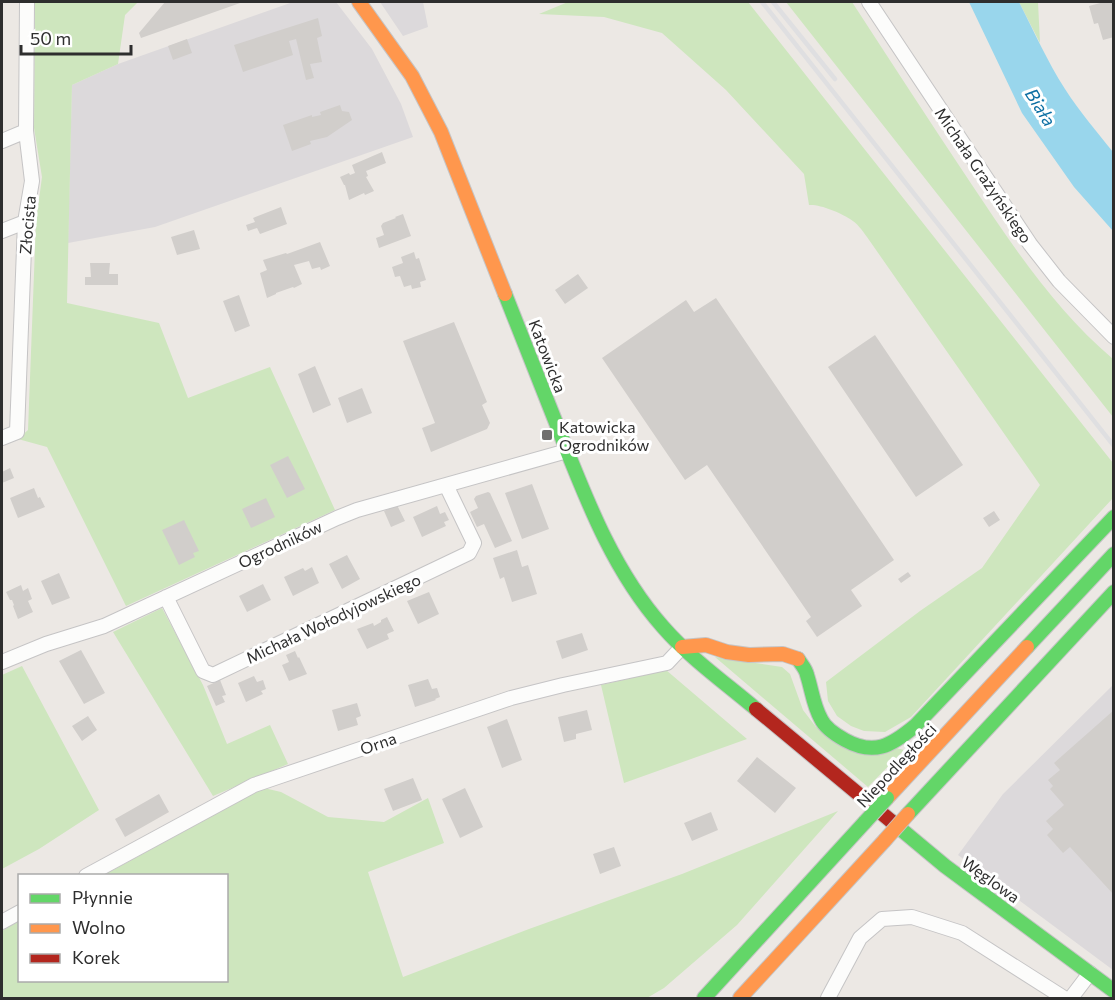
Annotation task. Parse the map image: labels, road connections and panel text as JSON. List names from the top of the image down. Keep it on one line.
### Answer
{"streets":{"main road":["Katowicka","Niepodległości","Węglowa"],"street":["Michała Grażyńskiego","Złocista","Ogrodników","Michała Wołodyjowskiego","Orna"]},"crossings":[["Katowicka","Ogrodników"],["Katowicka","Orna"],["Katowicka","Węglowa"],["Ogrodników","Michała Wołodyjowskiego"]],"water":["Biała"],"places":{"transit":["Katowicka Ogrodników"]},"legend":["Płynnie","Wolno","Korek"],"scale_bar":"50 m"}
